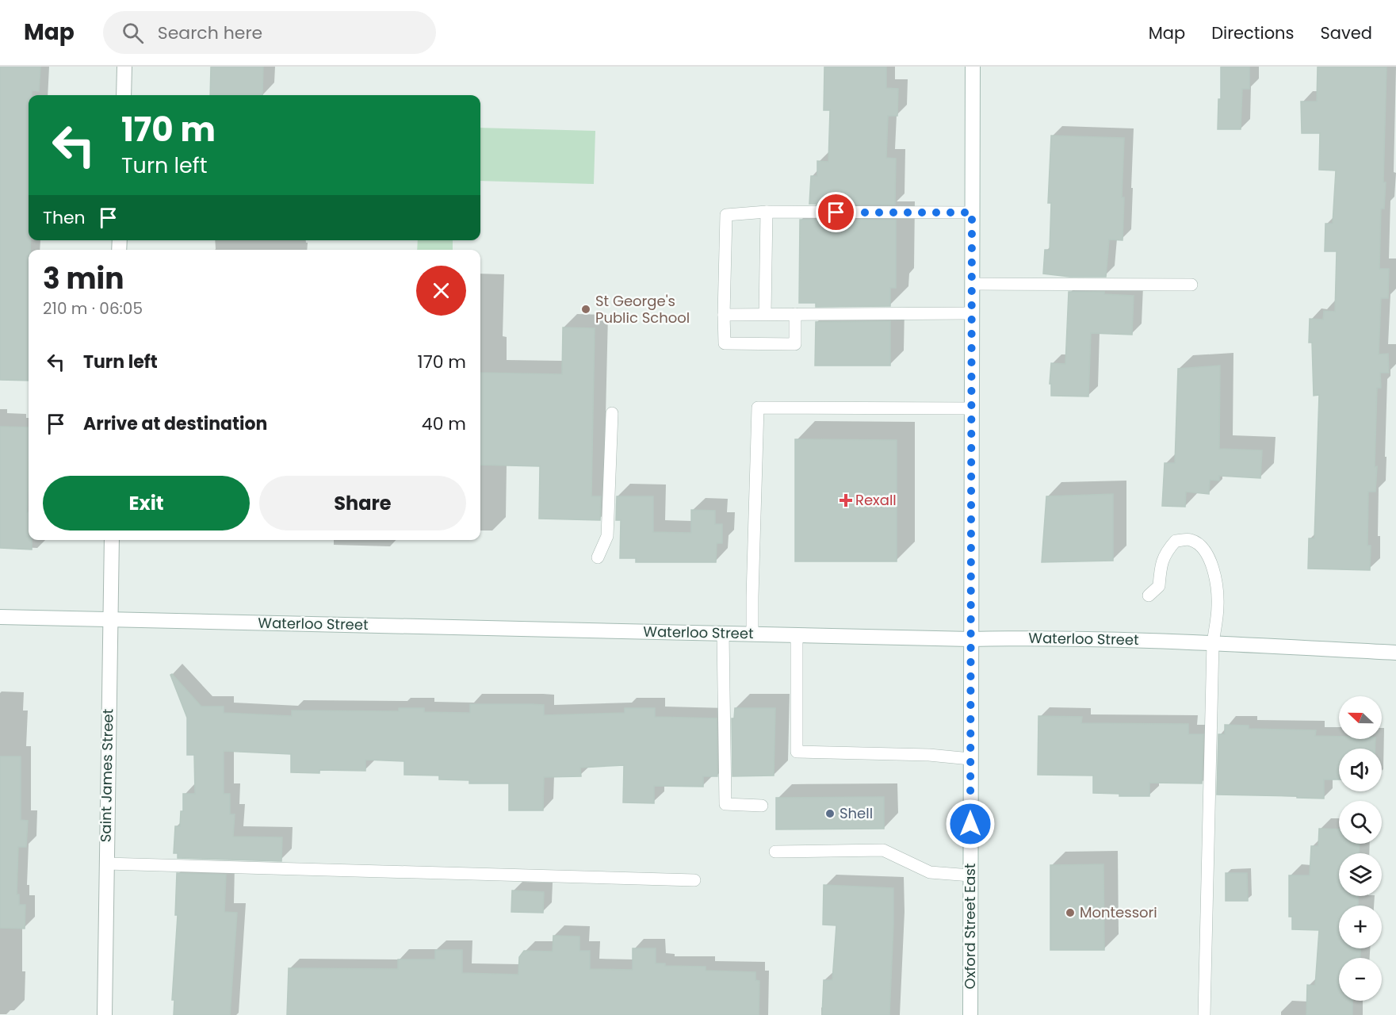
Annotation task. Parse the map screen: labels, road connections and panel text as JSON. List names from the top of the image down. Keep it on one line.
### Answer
{"streets":{"street":["Waterloo Street","Saint James Street","Oxford Street East"]},"crossings":[["Waterloo Street","Saint James Street"],["Waterloo Street","Oxford Street East"]],"places":{"other":["St George's Public School","Shell","Montessori"],"health":["Rexall"]},"north":"left","page":{"header":"Map","search":"Search here","nav":["Map","Directions","Saved"],"turn":["170 m","Turn left"],"then":"Then","heading":["3 min","210 m · 06:05"],"list":[{"name":"Turn left","value":"170 m"},{"name":"Arrive at destination","value":"40 m"}],"buttons":["Exit","Share"],"map_buttons":["+","−"]}}
